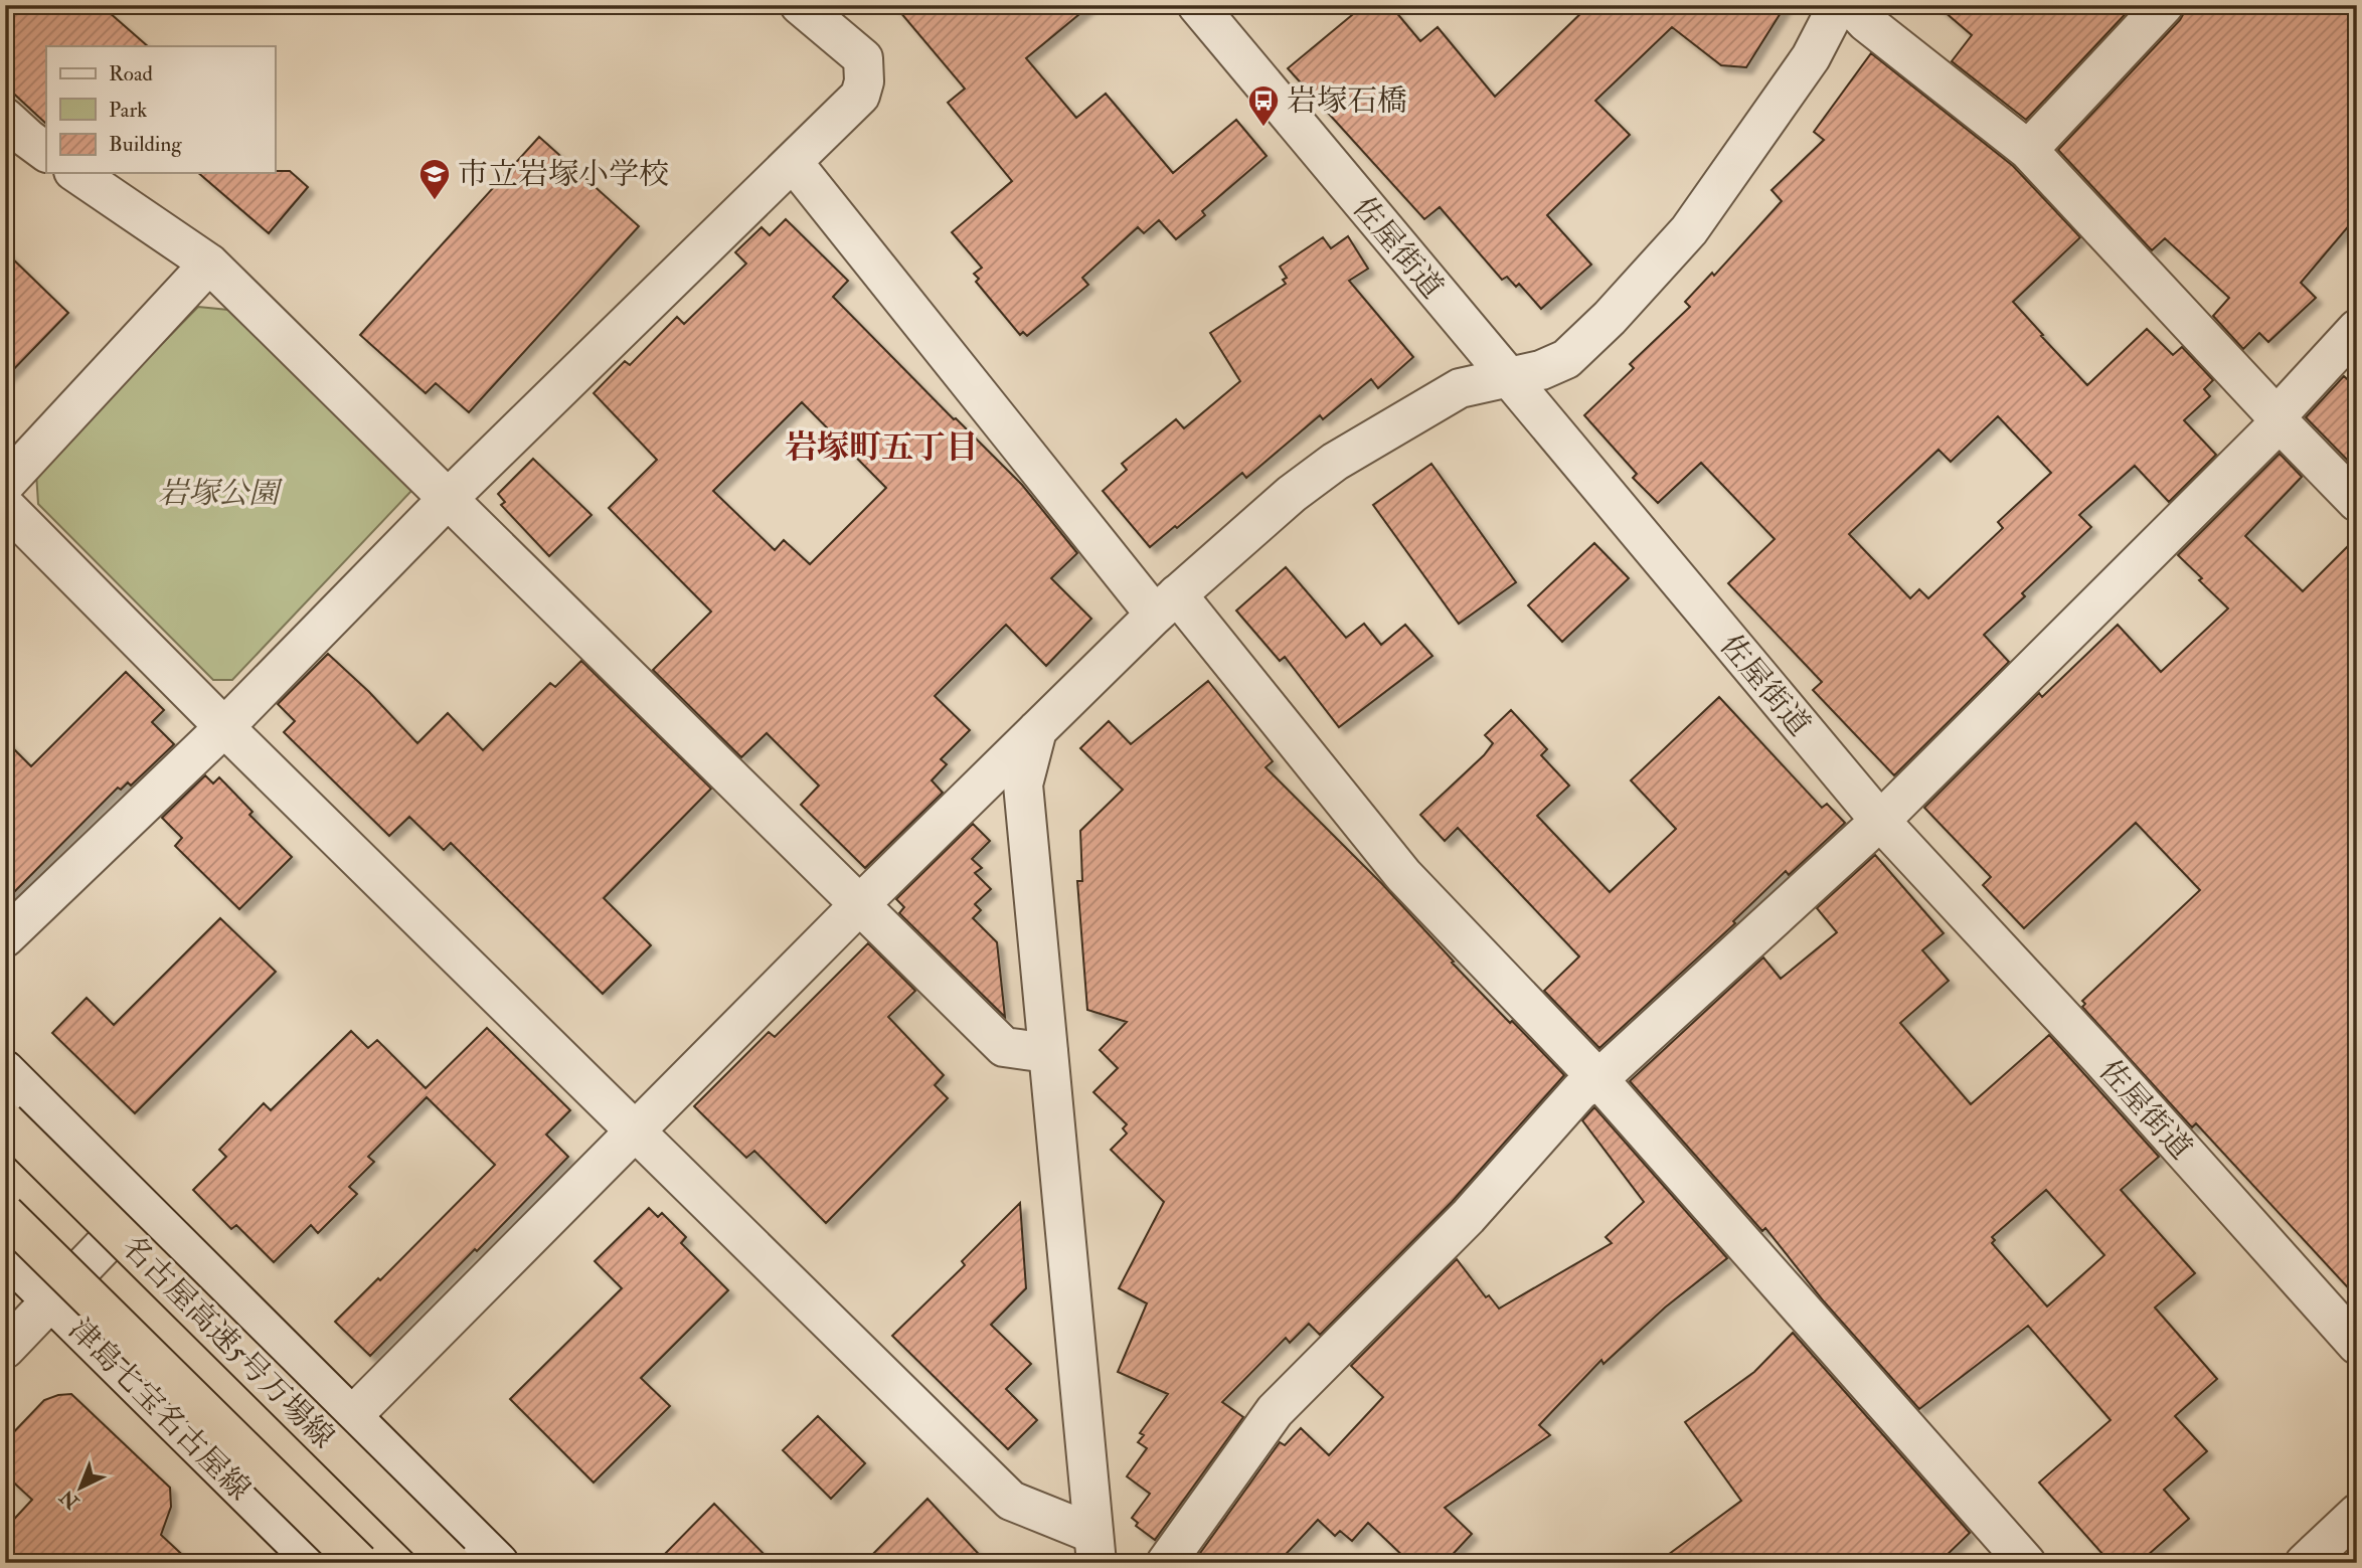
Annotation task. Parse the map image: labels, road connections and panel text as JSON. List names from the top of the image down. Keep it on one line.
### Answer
{"streets":{"highway":["名古屋高速5号万場線"],"street":["佐屋街道","津島七宝名古屋線"]},"districts":["岩塚町五丁目"],"parks":["岩塚公園"],"places":{"bus stop":["岩塚石橋"],"school or university":["市立岩塚小学校"]},"legend":["Road","Park","Building"],"north":"bottom left"}
